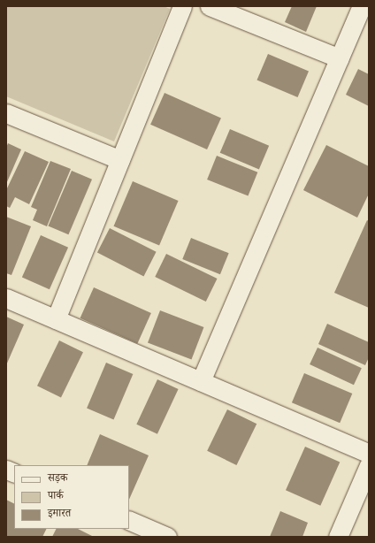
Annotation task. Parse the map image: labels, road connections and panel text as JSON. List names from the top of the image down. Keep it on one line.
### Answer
{"legend":["सड़क","पार्क","इमारत"]}
